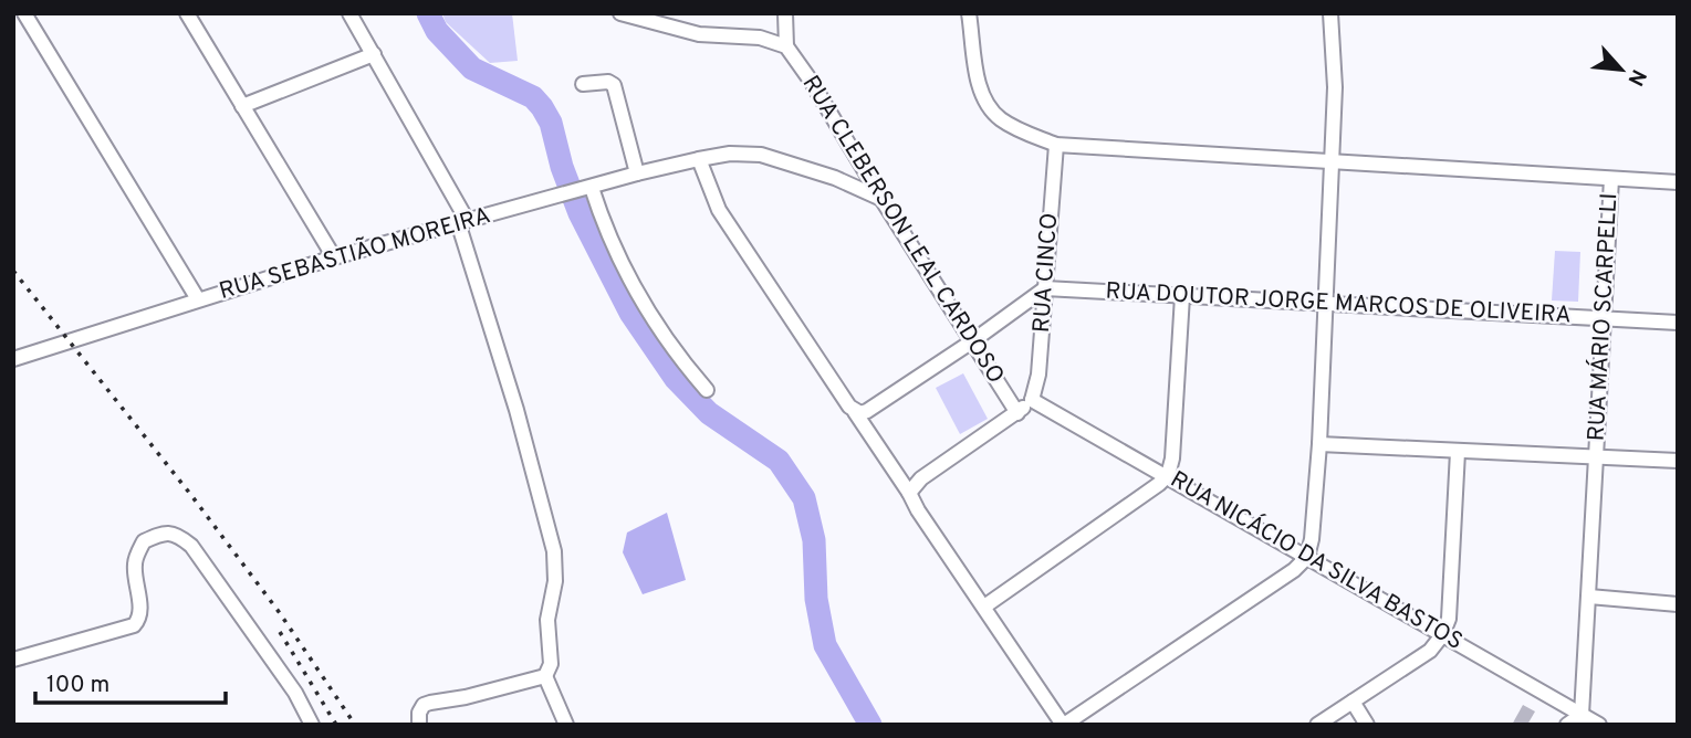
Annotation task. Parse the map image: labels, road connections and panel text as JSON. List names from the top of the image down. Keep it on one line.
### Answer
{"streets":{"street":["RUA CLEBERSON LEAL CARDOSO","RUA SEBASTIÃO MOREIRA","RUA CINCO","RUA DOUTOR JORGE MARCOS DE OLIVEIRA","RUA MÁRIO SCARPELLI","RUA NICÁCIO DA SILVA BASTOS"]},"crossings":[["RUA CLEBERSON LEAL CARDOSO","RUA SEBASTIÃO MOREIRA"],["RUA CINCO","RUA DOUTOR JORGE MARCOS DE OLIVEIRA"],["RUA CINCO","RUA MÁRIO SCARPELLI"],["RUA CINCO","RUA NICÁCIO DA SILVA BASTOS"],["RUA DOUTOR JORGE MARCOS DE OLIVEIRA","RUA MÁRIO SCARPELLI"],["RUA MÁRIO SCARPELLI","RUA NICÁCIO DA SILVA BASTOS"]],"scale_bar":"100 m","north":"bottom right"}
